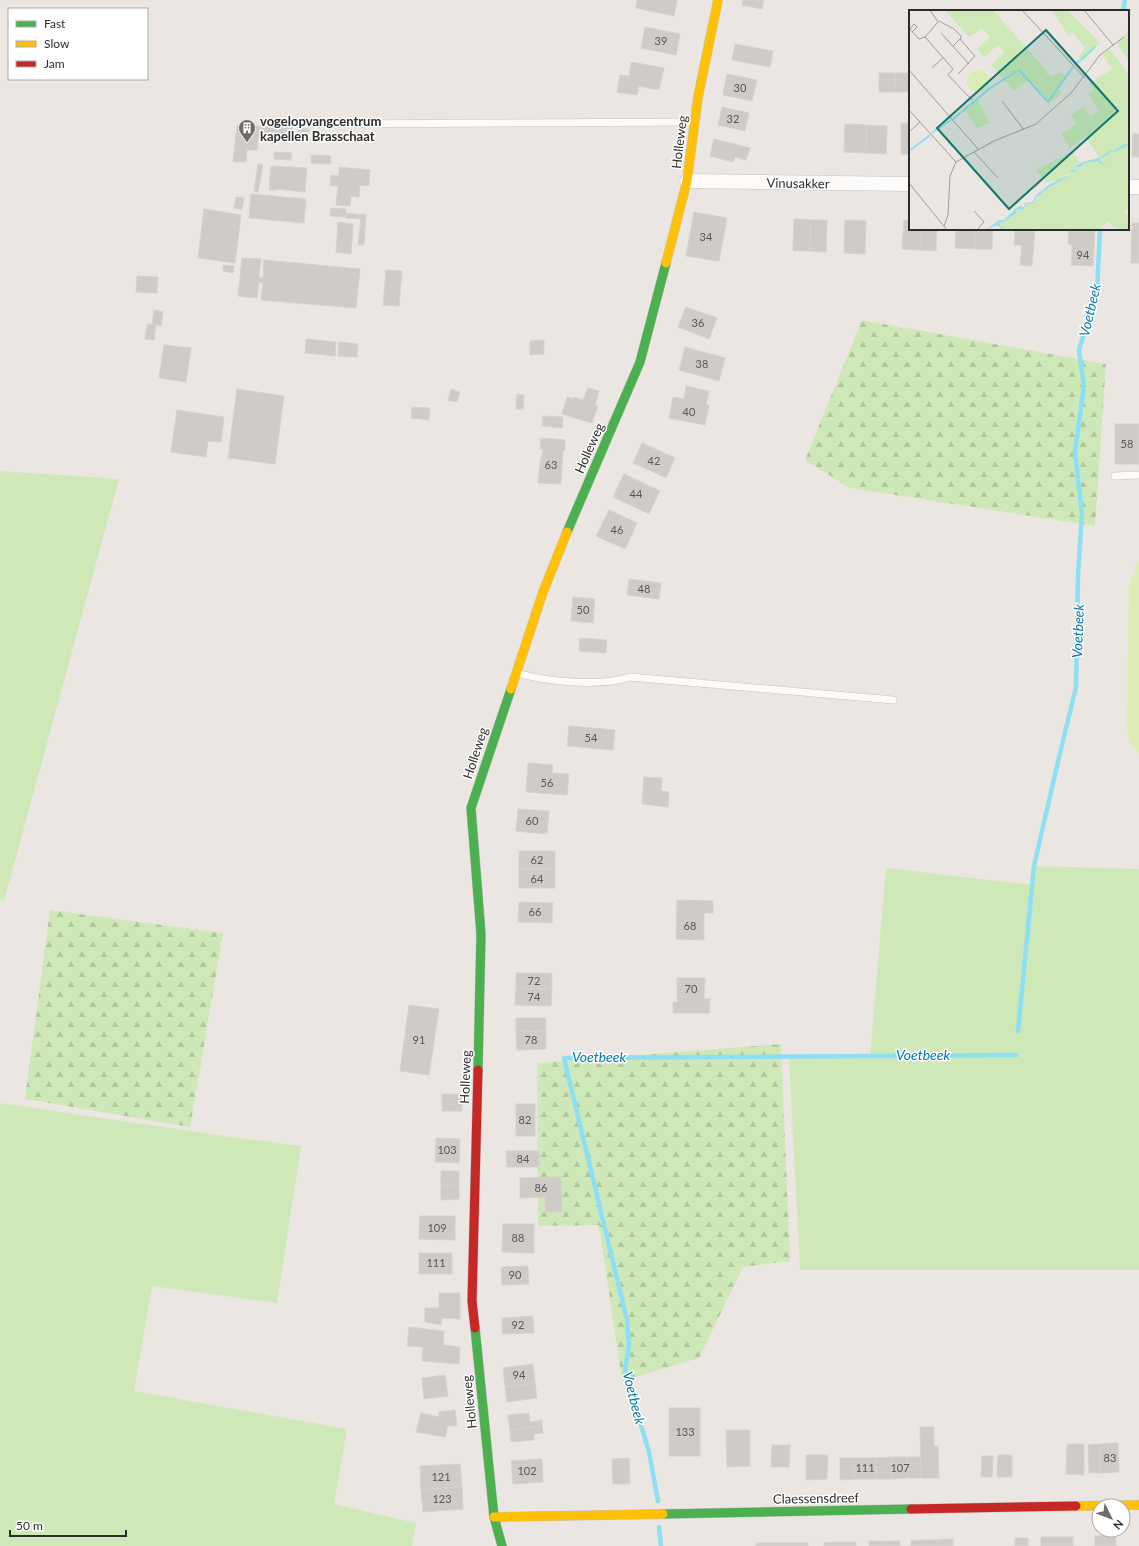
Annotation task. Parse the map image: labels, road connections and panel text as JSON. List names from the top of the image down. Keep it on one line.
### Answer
{"streets":{"street":["Holleweg","Vinusakker","Claessensdreef"]},"crossings":[["Holleweg","Vinusakker"],["Holleweg","Claessensdreef"]],"water":["Voetbeek"],"places":{"building":["vogelopvangcentrum kapellen Brasschaat"]},"house_numbers":["39","30","32","34","94","36","38","40","58","42","63","44","46","48","50","54","56","60","62","64","66","68","72","70","74","91","78","82","103","84","86","109","88","111","90","92","94","133","83","111","107","102","121","123"],"legend":["Fast","Slow","Jam"],"scale_bar":"50 m","north":"bottom right"}
